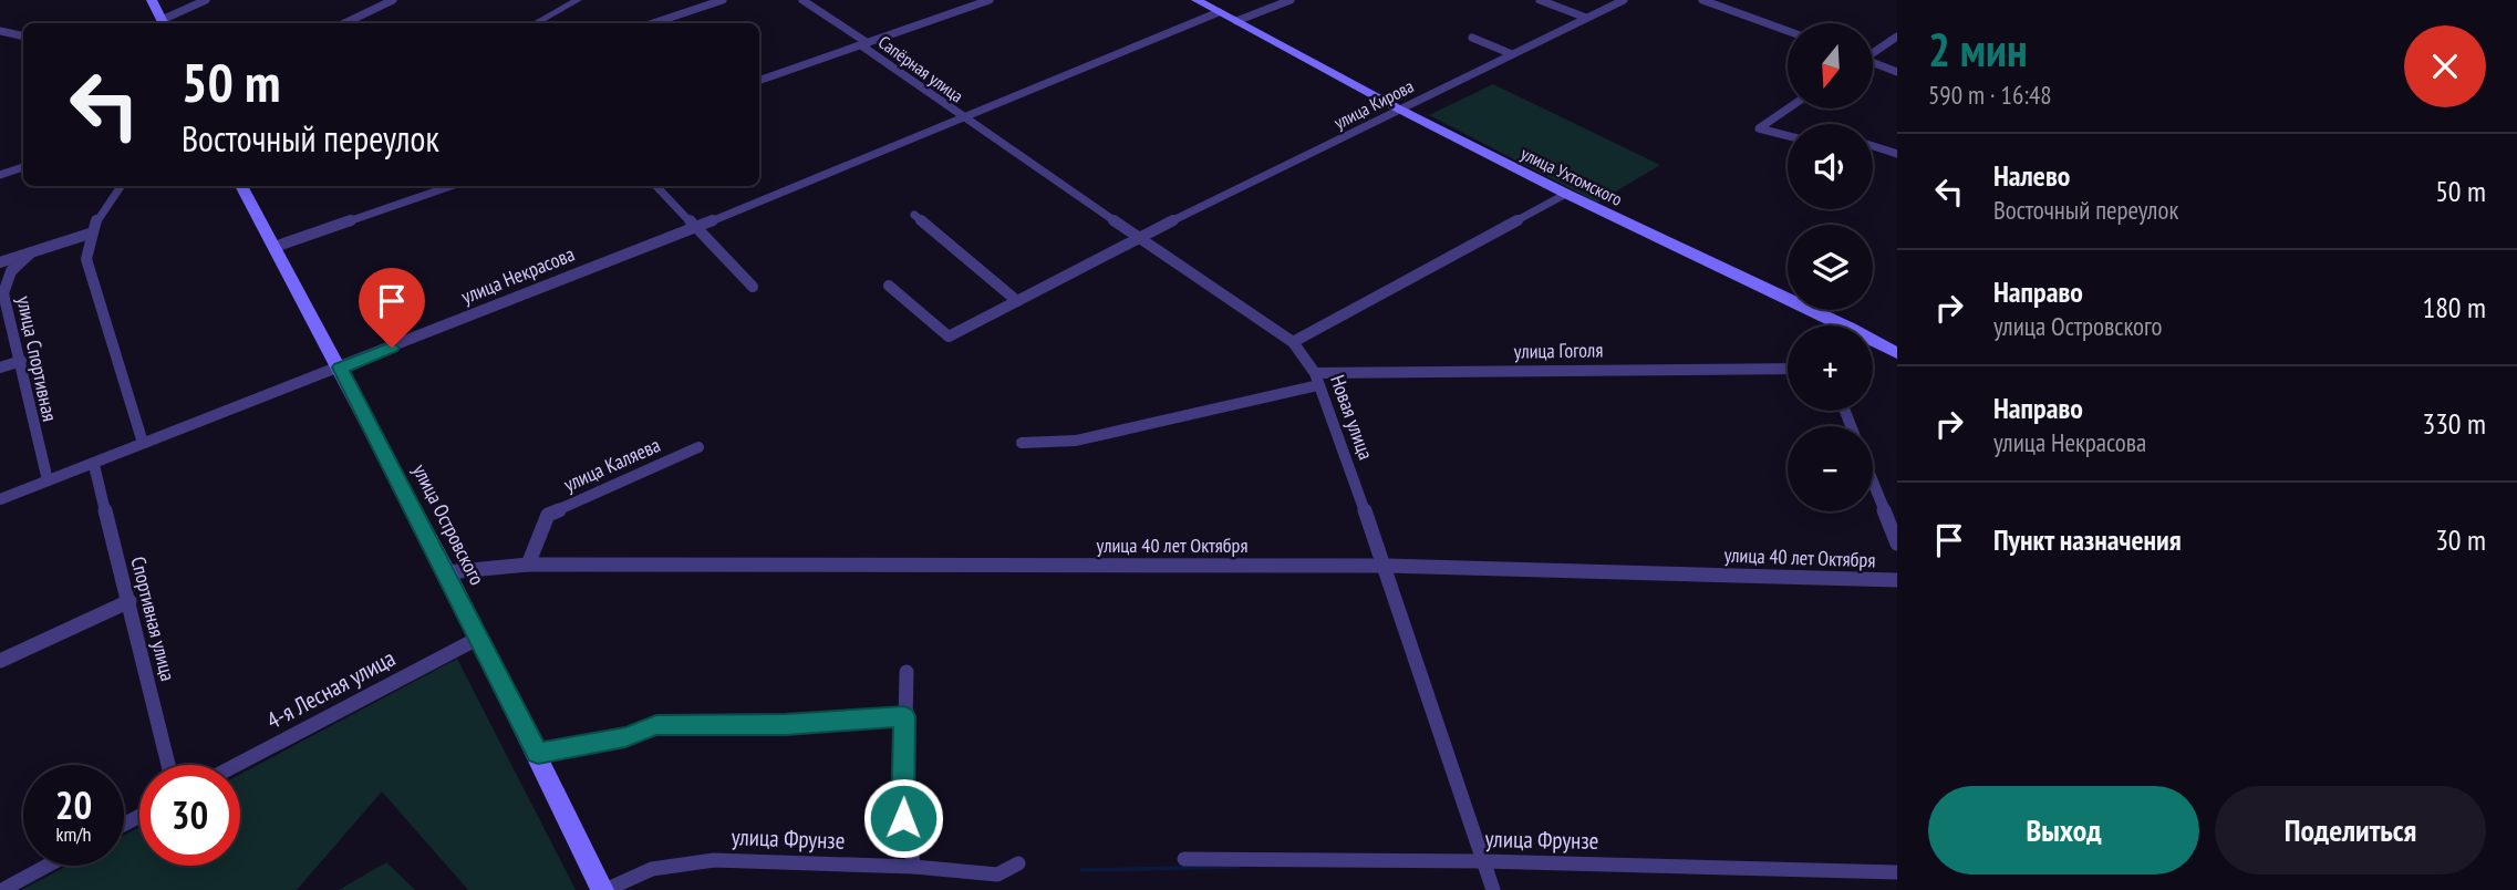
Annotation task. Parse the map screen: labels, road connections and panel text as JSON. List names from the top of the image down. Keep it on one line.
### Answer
{"streets":{"main road":["улица Ухтомского","улица Островского"],"street":["Сапёрная улица","улица Кирова","улица Некрасова","улица Гоголя","улица Спортивная","Новая улица","улица Каляева","улица 40 лет Октября","Спортивная улица","4-я Лесная улица","улица Фрунзе"]},"crossings":[["Сапёрная улица","улица Некрасова"],["Сапёрная улица","Новая улица"],["улица Кирова","улица Ухтомского"],["улица Кирова","Новая улица"],["улица Ухтомского","улица Некрасова"],["улица Некрасова","улица Спортивная"],["улица Некрасова","Новая улица"],["улица Некрасова","улица Островского"],["улица Некрасова","Спортивная улица"],["улица Гоголя","Новая улица"],["Новая улица","улица 40 лет Октября"],["Новая улица","улица Фрунзе"],["улица Каляева","улица 40 лет Октября"],["улица Островского","улица 40 лет Октября"],["улица Островского","4-я Лесная улица"],["улица Островского","улица Фрунзе"]],"north":"bottom","page":{"heading":["2 мин","590 m · 16:48"],"map_buttons":["+","−"],"turn":["50 m","Восточный переулок"],"list":[{"name":"Налево","note":"Восточный переулок","value":"50 m"},{"name":"Направо","note":"улица Островского","value":"180 m"},{"name":"Направо","note":"улица Некрасова","value":"330 m"},{"name":"Пункт назначения","value":"30 m"}],"speed":"20 km/h","limit":"30","buttons":["Выход","Поделиться"]}}
